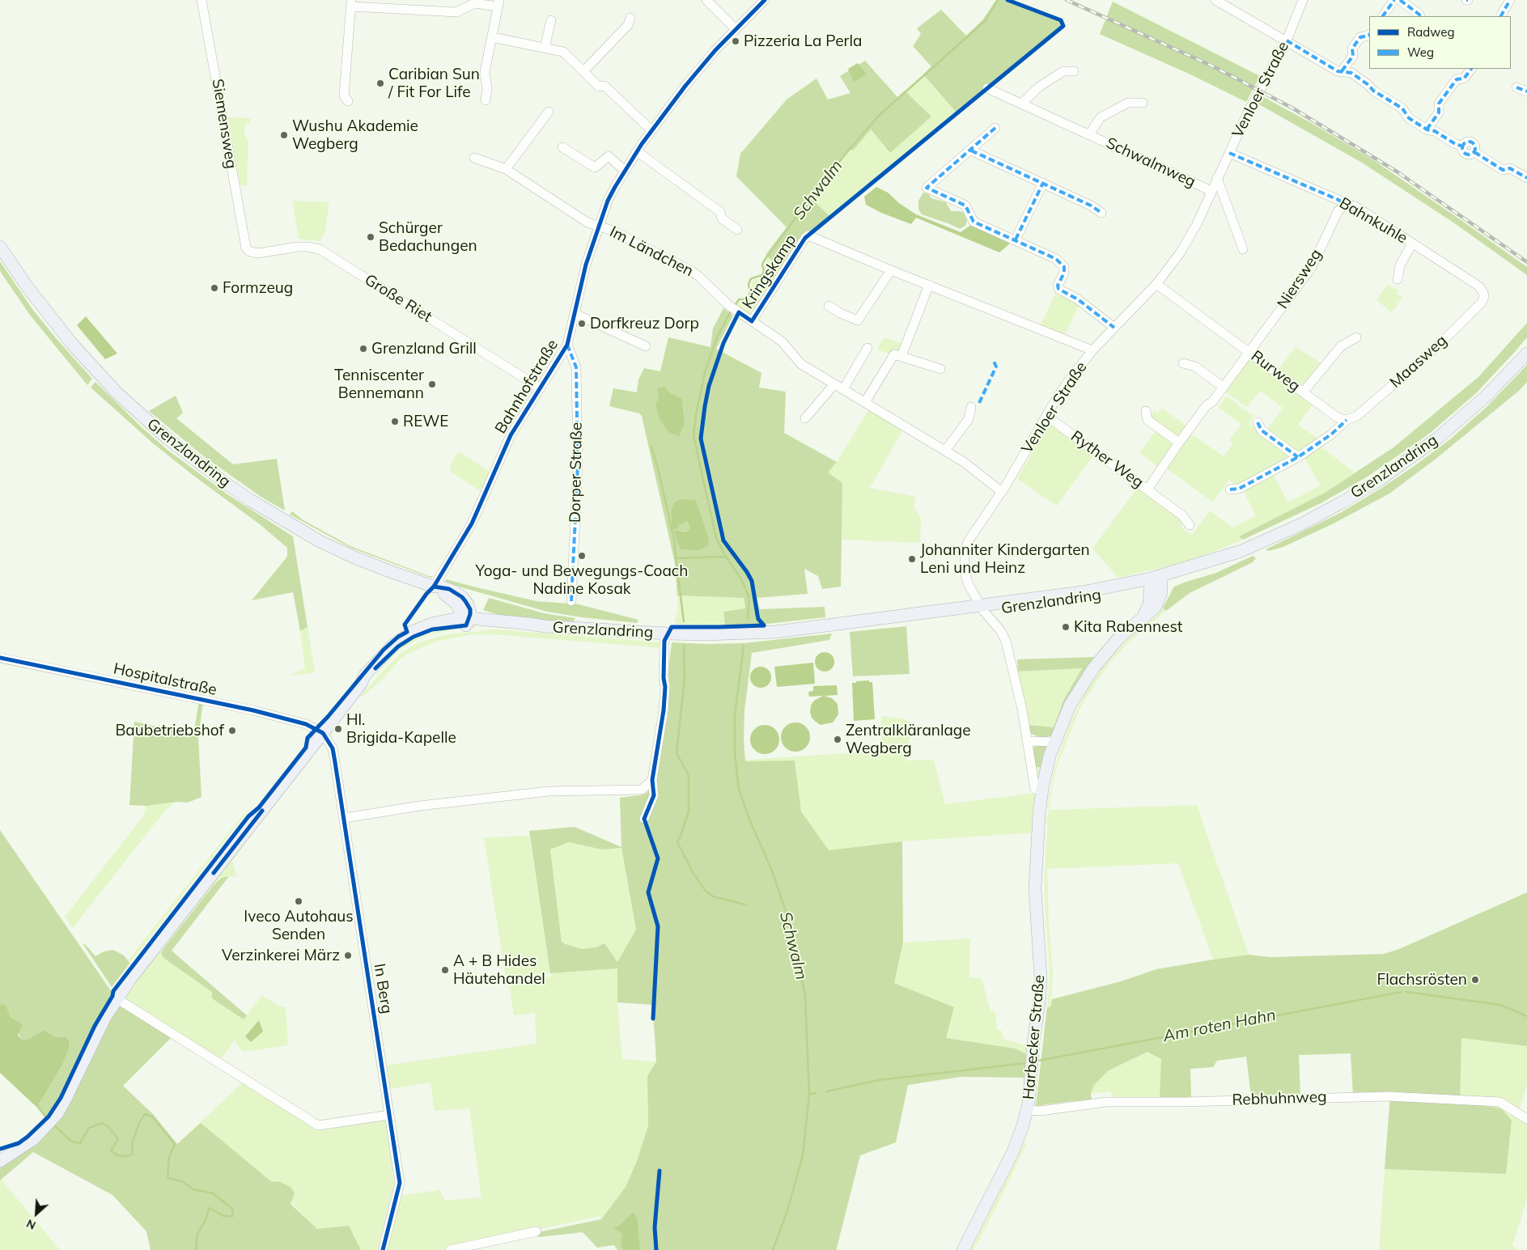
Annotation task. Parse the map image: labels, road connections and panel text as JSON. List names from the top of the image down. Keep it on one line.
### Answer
{"streets":{"main road":["Grenzlandring","Harbecker Straße"],"street":["Venloer Straße","Siemensweg","Schwalmweg","Bahnkuhle","Im Ländchen","Kringskamp","Niersweg","Große Riet","Maasweg","Rurweg","Bahnhofstraße","Ryther Weg","Dorper Straße","Hospitalstraße","In Berg","Rebhuhnweg"]},"crossings":[["Venloer Straße","Schwalmweg"],["Venloer Straße","Bahnkuhle"],["Venloer Straße","Im Ländchen"],["Venloer Straße","Kringskamp"],["Venloer Straße","Rurweg"],["Venloer Straße","Grenzlandring"],["Venloer Straße","Ryther Weg"],["Siemensweg","Große Riet"],["Bahnkuhle","Niersweg"],["Bahnkuhle","Maasweg"],["Im Ländchen","Kringskamp"],["Im Ländchen","Bahnhofstraße"],["Niersweg","Rurweg"],["Niersweg","Ryther Weg"],["Große Riet","Bahnhofstraße"],["Maasweg","Rurweg"],["Rurweg","Ryther Weg"],["Bahnhofstraße","Grenzlandring"],["Bahnhofstraße","Dorper Straße"],["Grenzlandring","Harbecker Straße"],["Hospitalstraße","In Berg"],["Harbecker Straße","Rebhuhnweg"]],"water":["Schwalm","Am roten Hahn"],"places":["Pizzeria La Perla","Caribian Sun / Fit For Life","Wushu Akademie Wegberg","Schürger Bedachungen","Formzeug","Dorfkreuz Dorp","Grenzland Grill","Tenniscenter Bennemann","REWE","Yoga- und Bewegungs-Coach Nadine Kosak","Johanniter Kindergarten Leni und Heinz","Kita Rabennest","Hl. Brigida-Kapelle","Baubetriebshof","Zentralkläranlage Wegberg","Iveco Autohaus Senden","Verzinkerei März","A + B Hides Häutehandel","Flachsrösten"],"legend":["Radweg","Weg"],"north":"bottom left"}
